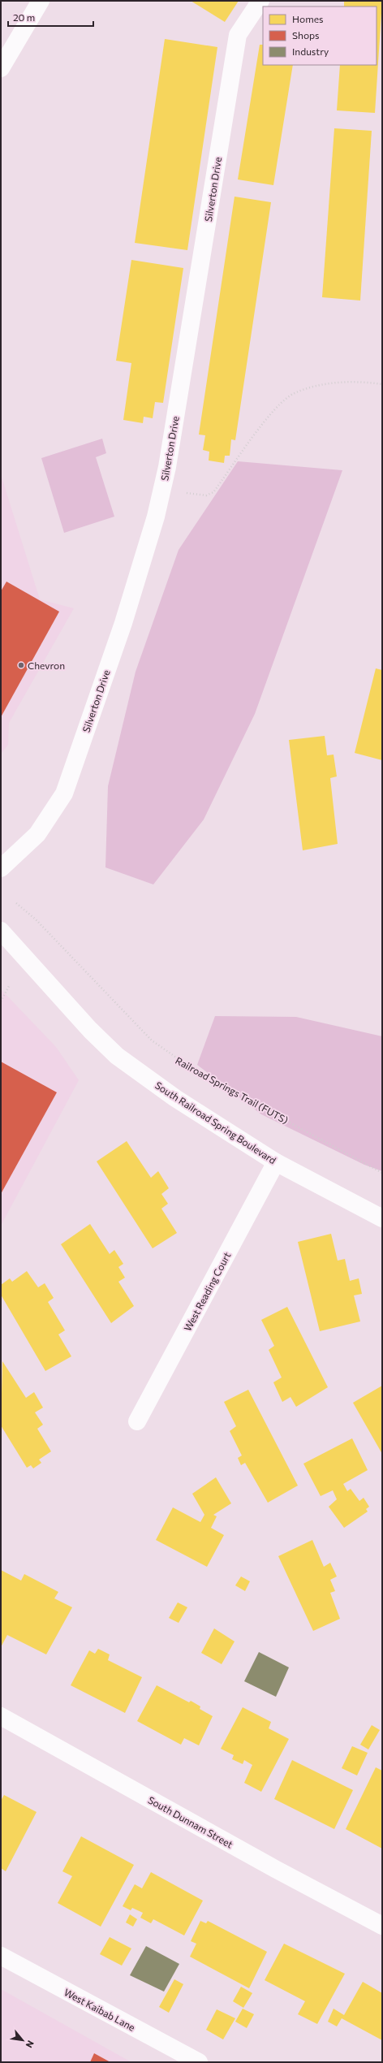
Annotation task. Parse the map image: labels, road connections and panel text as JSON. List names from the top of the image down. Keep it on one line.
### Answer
{"streets":{"street":["Silverton Drive","South Railroad Spring Boulevard","West Reading Court","South Dunnam Street","West Kaibab Lane"],"path":["Railroad Springs Trail (FUTS)"]},"crossings":[["South Railroad Spring Boulevard","West Reading Court"]],"places":["Chevron"],"legend":["Homes","Shops","Industry"],"scale_bar":"20 m","north":"bottom right"}
